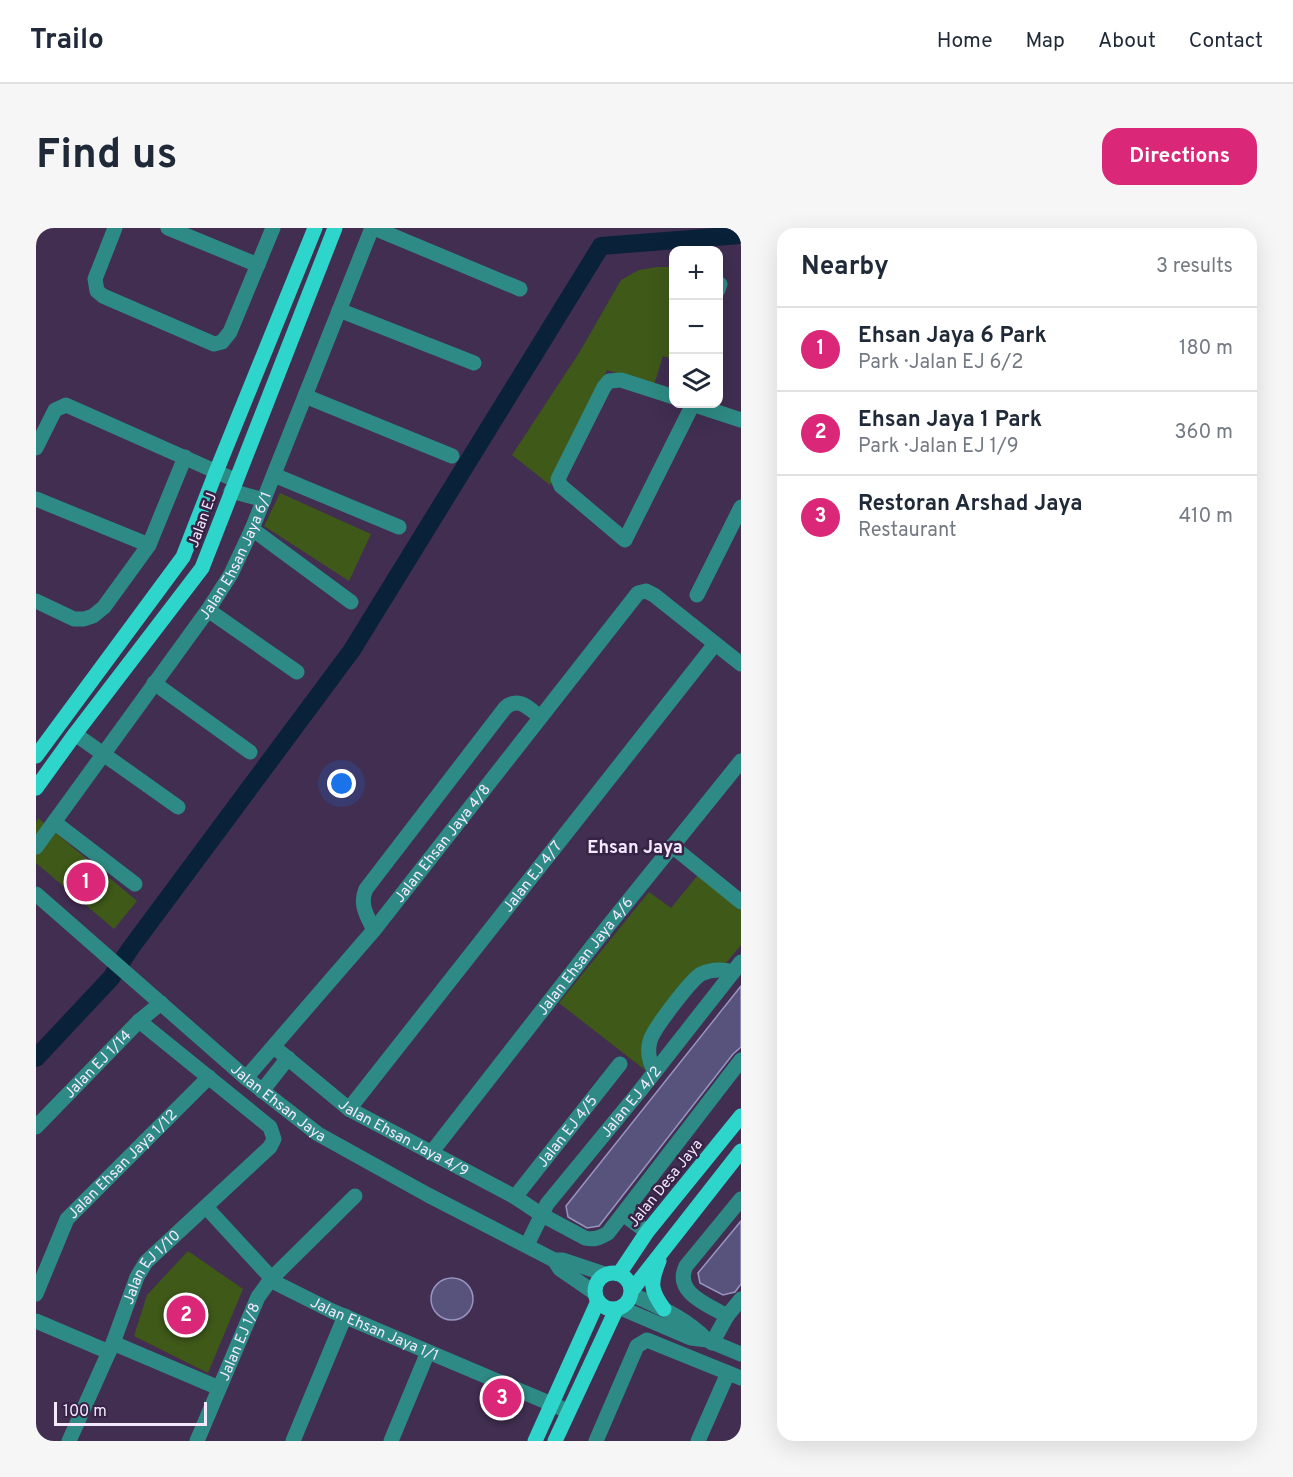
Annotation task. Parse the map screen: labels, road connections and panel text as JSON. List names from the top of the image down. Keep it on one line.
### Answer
{"streets":{"main road":["Jalan EJ","Jalan Desa Jaya"],"street":["Jalan Ehsan Jaya 6/1","Jalan Ehsan Jaya 4/8","Jalan EJ 4/7","Jalan Ehsan Jaya 4/6","Jalan EJ 1/14","Jalan Ehsan Jaya","Jalan EJ 4/2","Jalan EJ 4/5","Jalan Ehsan Jaya 4/9","Jalan Ehsan Jaya 1/12","Jalan EJ 1/10","Jalan Ehsan Jaya 1/1","Jalan EJ 1/8"]},"crossings":[["Jalan Ehsan Jaya 4/8","Jalan EJ 4/7"],["Jalan Ehsan Jaya 4/8","Jalan Ehsan Jaya"],["Jalan Ehsan Jaya 4/8","Jalan Ehsan Jaya 4/9"],["Jalan EJ 4/7","Jalan Ehsan Jaya 4/9"],["Jalan Ehsan Jaya 4/6","Jalan Ehsan Jaya 4/9"],["Jalan EJ 1/14","Jalan Ehsan Jaya"],["Jalan Ehsan Jaya","Jalan EJ 4/2"],["Jalan Ehsan Jaya","Jalan Desa Jaya"],["Jalan EJ 4/2","Jalan Ehsan Jaya 4/9"],["Jalan EJ 4/5","Jalan Ehsan Jaya 4/9"],["Jalan Ehsan Jaya 1/12","Jalan EJ 1/10"],["Jalan EJ 1/10","Jalan Ehsan Jaya 1/1"],["Jalan Ehsan Jaya 1/1","Jalan EJ 1/8"]],"districts":["Ehsan Jaya"],"scale_bar":"100 m","page":{"header":"Trailo","nav":["Home","Map","About","Contact"],"buttons":"Directions","title":"Find us","heading":["Nearby","3 results"],"map_buttons":["+","−"],"list":[{"mark":"1","name":"Ehsan Jaya 6 Park","note":"Park · Jalan EJ 6/2","value":"180 m"},{"mark":"2","name":"Ehsan Jaya 1 Park","note":"Park · Jalan EJ 1/9","value":"360 m"},{"mark":"3","name":"Restoran Arshad Jaya","note":"Restaurant","value":"410 m"}],"pins":["1","2","3"],"scale":"100 m"}}
